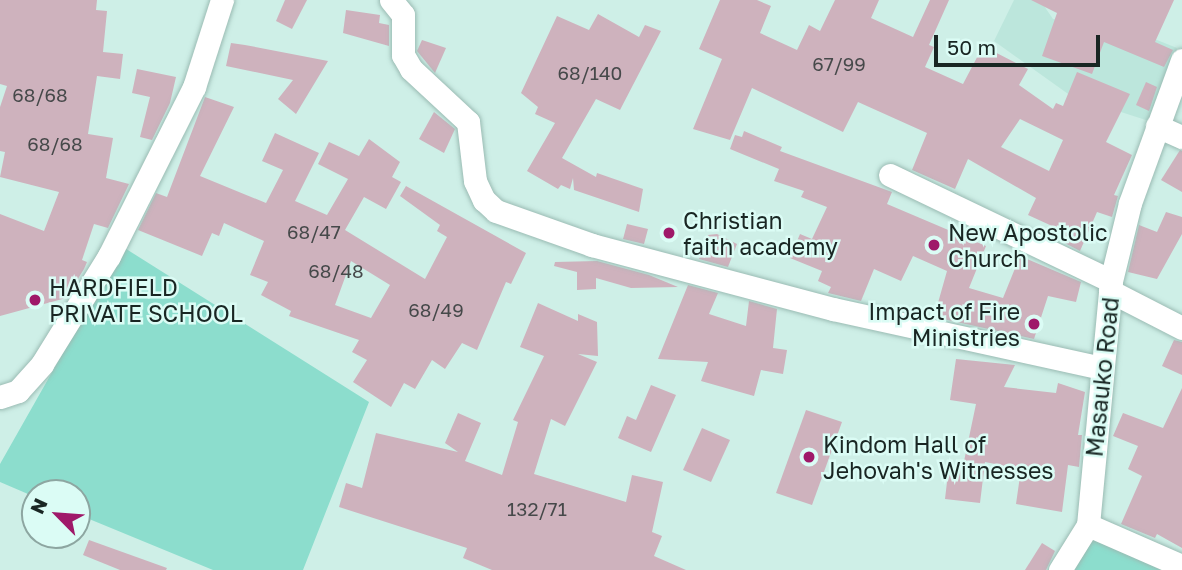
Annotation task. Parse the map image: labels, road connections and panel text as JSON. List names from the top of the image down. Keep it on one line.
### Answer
{"streets":{"street":["Masauko Road"]},"places":["Christian faith academy","New Apostolic Church","HARDFIELD PRIVATE SCHOOL","Impact of Fire Ministries","Kindom Hall of Jehovah's Witnesses"],"house_numbers":["67/99","68/140","68/68","68/68","68/47","68/48","68/49","132/71"],"scale_bar":"50 m","north":"top left"}
